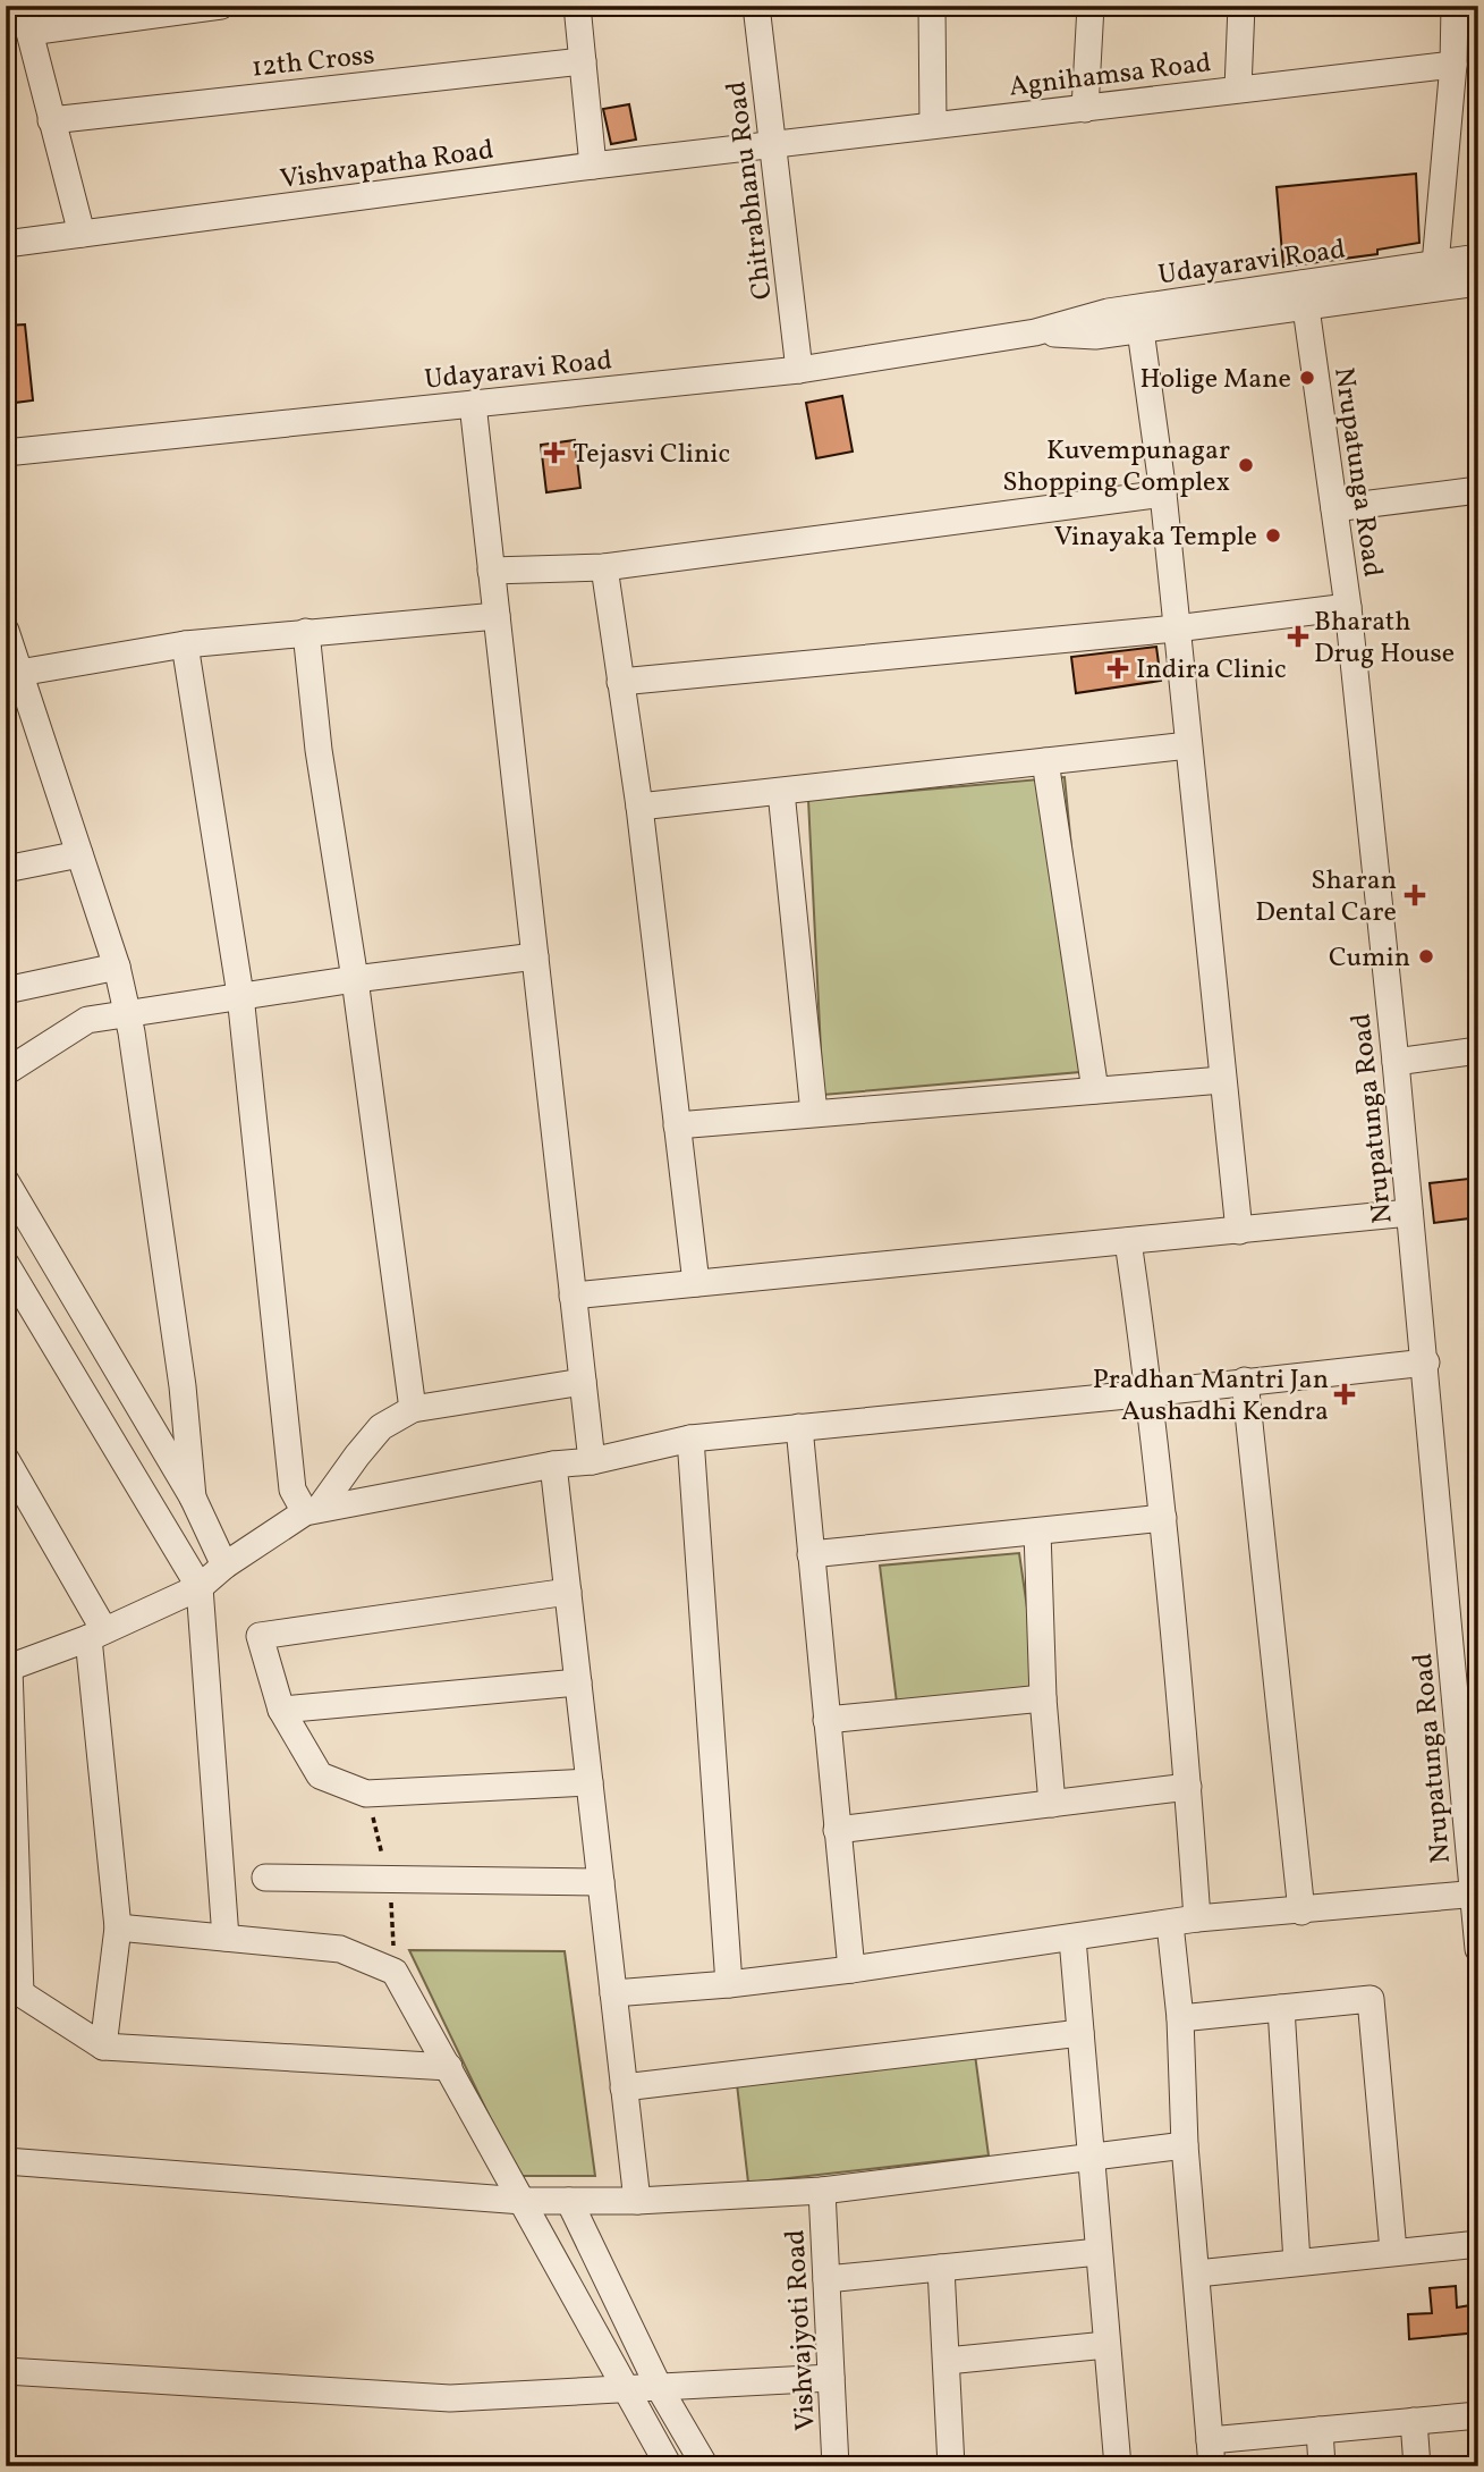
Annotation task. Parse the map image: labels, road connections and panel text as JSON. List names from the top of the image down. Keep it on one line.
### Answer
{"streets":{"street":["12th Cross","Agnihamsa Road","Vishvapatha Road","Chitrabhanu Road","Udayaravi Road","Nrupatunga Road","Vishvajyoti Road"]},"crossings":[["Agnihamsa Road","Vishvapatha Road"],["Agnihamsa Road","Chitrabhanu Road"],["Vishvapatha Road","Chitrabhanu Road"],["Chitrabhanu Road","Udayaravi Road"],["Udayaravi Road","Nrupatunga Road"]],"places":{"other":["Holige Mane","Kuvempunagar Shopping Complex","Vinayaka Temple","Cumin"],"health":["Tejasvi Clinic","Bharath Drug House","Indira Clinic","Sharan Dental Care","Pradhan Mantri Jan Aushadhi Kendra"]}}
